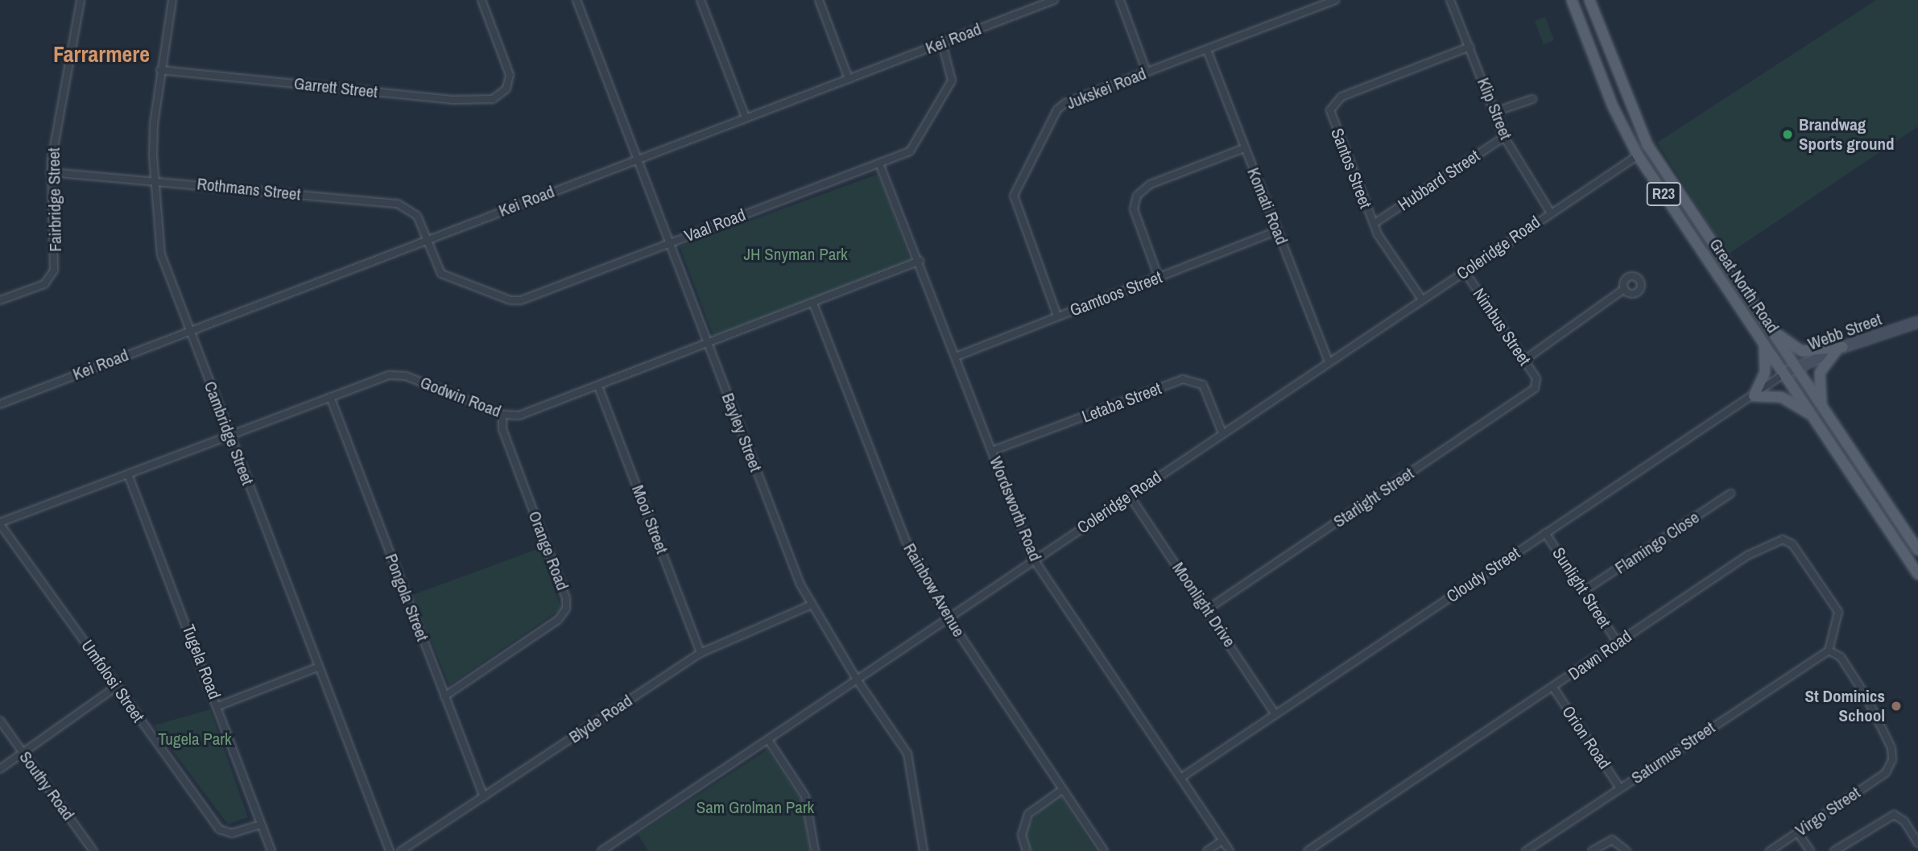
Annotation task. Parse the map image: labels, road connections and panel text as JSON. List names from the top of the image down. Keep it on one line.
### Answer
{"streets":{"main road":["R23","Great North Road"],"street":["Kei Road","Garrett Street","Jukskei Road","Klip Street","Santos Street","Hubbard Street","Rothmans Street","Fairbridge Street","Komati Road","Vaal Road","Coleridge Road","Gamtoos Street","Nimbus Street","Webb Street","Godwin Road","Letaba Street","Bayley Street","Cambridge Street","Starlight Street","Wordsworth Road","Mooi Street","Flamingo Close","Orange Road","Cloudy Street","Sunlight Street","Rainbow Avenue","Pongola Street","Moonlight Drive","Dawn Road","Tugela Road","Umfolosi Street","Blyde Road","Orion Road","Saturnus Street","Southy Road","Virgo Street"]},"crossings":[["Kei Road","Rothmans Street"],["Kei Road","Vaal Road"],["Kei Road","Bayley Street"],["Kei Road","Cambridge Street"],["Garrett Street","Cambridge Street"],["Jukskei Road","Komati Road"],["Jukskei Road","Gamtoos Street"],["Klip Street","Santos Street"],["Klip Street","Hubbard Street"],["Klip Street","Coleridge Road"],["Santos Street","Hubbard Street"],["Santos Street","Coleridge Road"],["Rothmans Street","Fairbridge Street"],["Rothmans Street","Vaal Road"],["Rothmans Street","Cambridge Street"],["Komati Road","Coleridge Road"],["Komati Road","Gamtoos Street"],["Vaal Road","Bayley Street"],["Vaal Road","Wordsworth Road"],["Coleridge Road","Great North Road"],["Coleridge Road","Nimbus Street"],["Coleridge Road","Letaba Street"],["Coleridge Road","Bayley Street"],["Coleridge Road","Wordsworth Road"],["Coleridge Road","Rainbow Avenue"],["Coleridge Road","Moonlight Drive"],["Great North Road","Webb Street"],["Great North Road","Cloudy Street"],["Gamtoos Street","Wordsworth Road"],["Nimbus Street","Starlight Street"],["Webb Street","Cloudy Street"],["Godwin Road","Bayley Street"],["Godwin Road","Cambridge Street"],["Godwin Road","Wordsworth Road"],["Godwin Road","Mooi Street"],["Godwin Road","Orange Road"],["Godwin Road","Rainbow Avenue"],["Godwin Road","Pongola Street"],["Godwin Road","Tugela Road"],["Godwin Road","Umfolosi Street"],["Letaba Street","Wordsworth Road"],["Bayley Street","Blyde Road"],["Starlight Street","Moonlight Drive"],["Wordsworth Road","Cloudy Street"],["Mooi Street","Blyde Road"],["Flamingo Close","Sunlight Street"],["Orange Road","Pongola Street"],["Cloudy Street","Sunlight Street"],["Cloudy Street","Moonlight Drive"],["Sunlight Street","Dawn Road"],["Pongola Street","Blyde Road"],["Dawn Road","Orion Road"],["Dawn Road","Saturnus Street"],["Dawn Road","Virgo Street"],["Tugela Road","Umfolosi Street"],["Orion Road","Saturnus Street"],["Saturnus Street","Virgo Street"]],"districts":["Farrarmere"],"parks":["JH Snyman Park","Tugela Park","Sam Grolman Park"],"places":["Brandwag Sports ground","St Dominics School"]}
